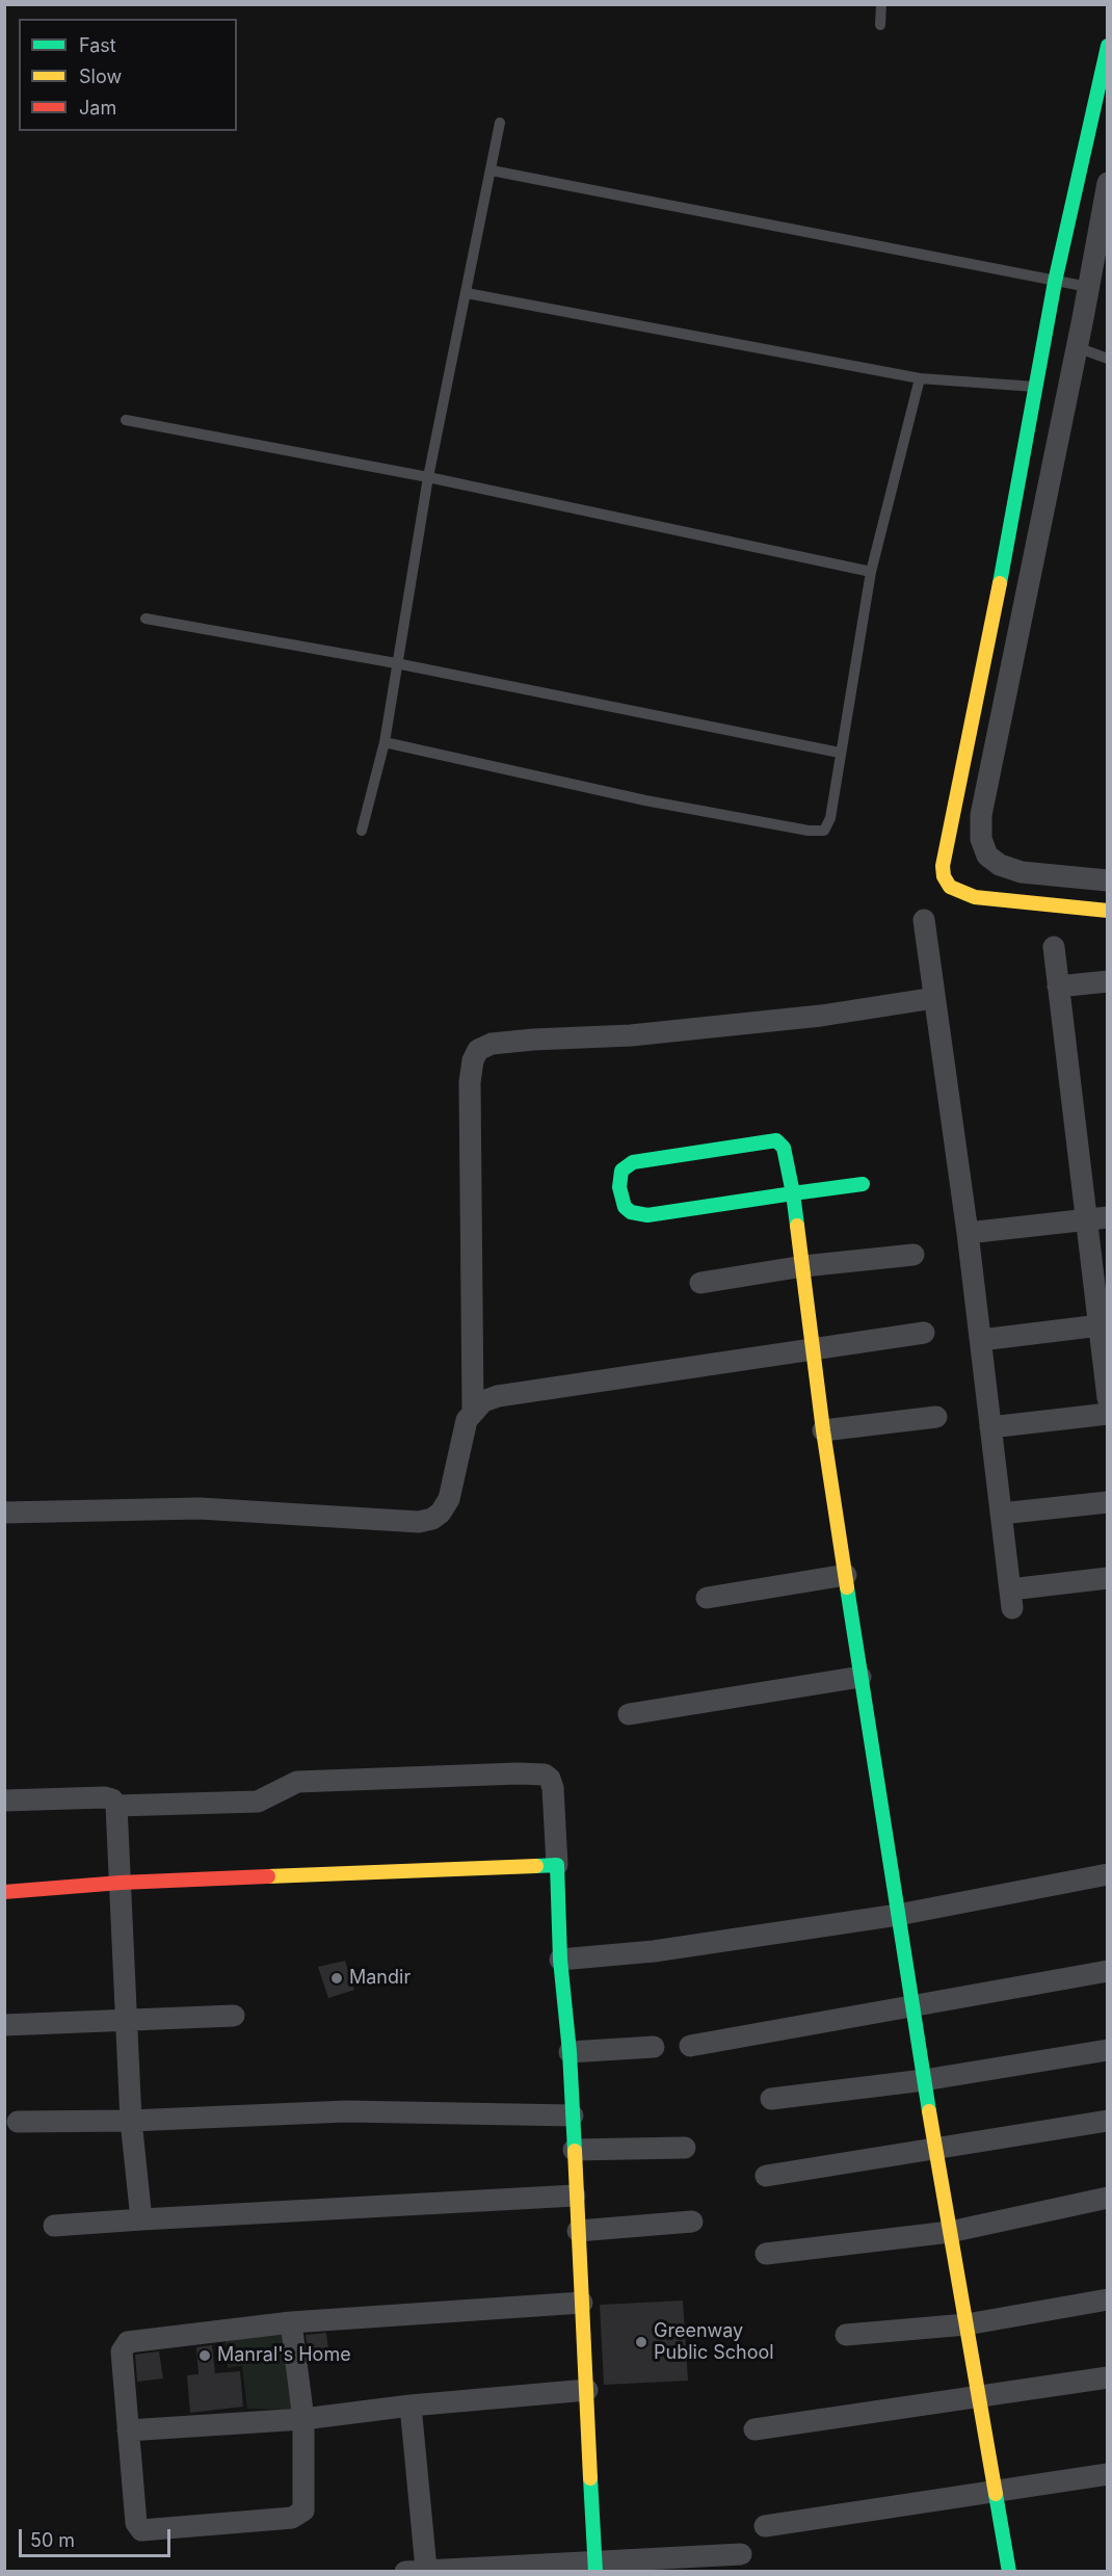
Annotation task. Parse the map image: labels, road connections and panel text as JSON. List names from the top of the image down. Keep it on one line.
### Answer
{"places":["Mandir","Greenway Public School","Manral's Home"],"legend":["Fast","Slow","Jam"],"scale_bar":"50 m"}
